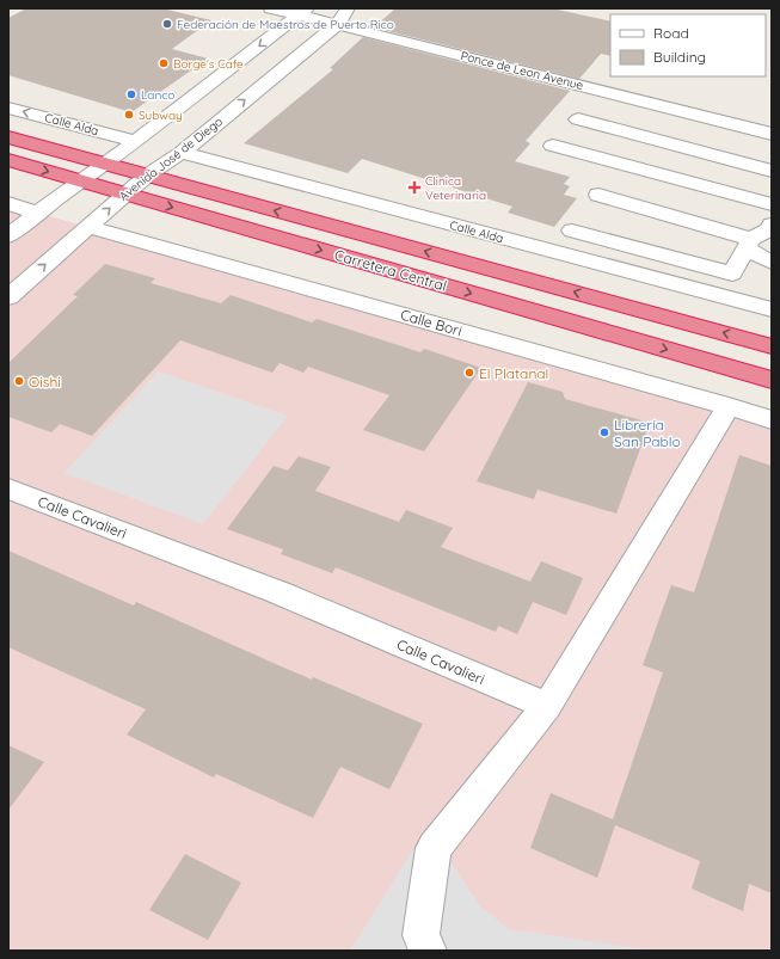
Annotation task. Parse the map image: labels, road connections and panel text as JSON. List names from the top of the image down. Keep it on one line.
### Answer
{"streets":{"highway":["Carretera Central"],"street":["Ponce de Leon Avenue","Calle Alda","Avenida José de Diego","Calle Bori","Calle Cavalieri"]},"crossings":[["Ponce de Leon Avenue","Avenida José de Diego"],["Calle Alda","Avenida José de Diego"],["Avenida José de Diego","Carretera Central"],["Avenida José de Diego","Calle Bori"]],"places":{"other":["Federación de Maestros de Puerto Rico","Borge's Cafe","Lanco","Subway","El Platanal","Oishi","Librería San Pablo"],"health":["Clinica Veterinaria"]},"legend":["Road","Building"]}
